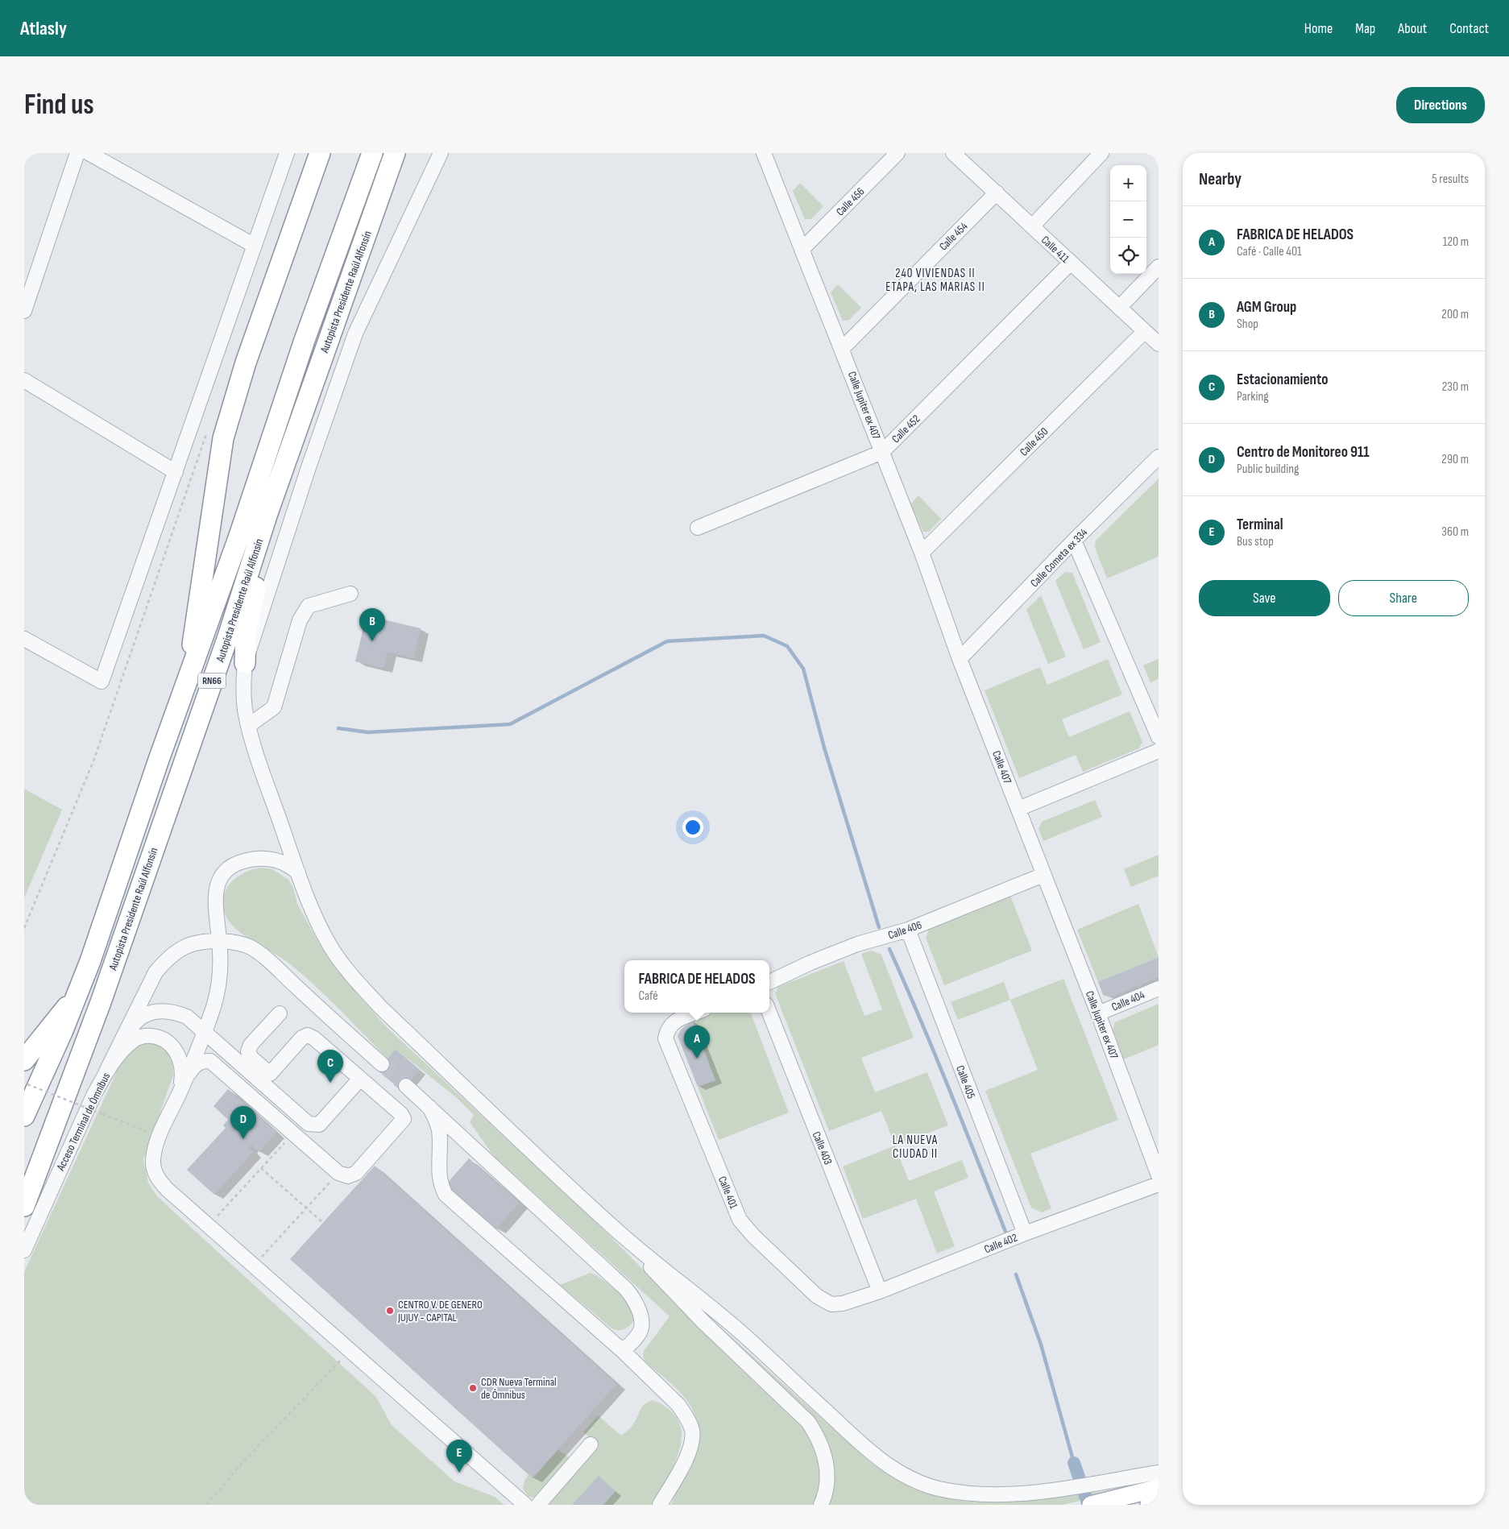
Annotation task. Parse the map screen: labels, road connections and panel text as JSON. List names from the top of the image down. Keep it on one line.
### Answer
{"streets":{"highway":["Autopista Presidente Raúl Alfonsín","RN66"],"street":["Calle 456","Calle 454","Calle 411","Calle Jupiter ex 407","Calle 452","Calle 450","Calle Cometa ex 334","Calle 407","Calle 406","Calle 404","Calle 405","Acceso Terminal de Ómnibus","Calle 403","Calle 401","Calle 402"]},"crossings":[["Calle 456","Calle Jupiter ex 407"],["Calle 454","Calle 411"],["Calle 454","Calle Jupiter ex 407"],["Calle 411","Calle 452"],["Calle 411","Calle 450"],["Calle Jupiter ex 407","Calle 452"],["Calle Jupiter ex 407","Calle 450"],["Calle Jupiter ex 407","Calle Cometa ex 334"],["Calle Jupiter ex 407","Calle 407"],["Calle Jupiter ex 407","Calle 406"],["Calle Jupiter ex 407","Calle 404"],["Calle Cometa ex 334","Calle 407"],["Calle 407","Calle 406"],["Calle 406","Calle 405"],["Calle 405","Calle 402"],["Calle 403","Calle 402"],["Calle 401","Calle 402"]],"districts":["240 VIVIENDAS II ETAPA, LAS MARIAS II","LA NUEVA CIUDAD II"],"places":["CENTRO V. DE GENERO JUJUY - CAPITAL","CDR Nueva Terminal de Ómnibus"],"page":{"header":"Atlasly","nav":["Home","Map","About","Contact"],"buttons":["Directions",["Save","Share"]],"title":"Find us","heading":["Nearby","5 results"],"map_buttons":["+","−"],"list":[{"mark":"A","name":"FABRICA DE HELADOS","note":"Café · Calle 401","value":"120 m"},{"mark":"B","name":"AGM Group","note":"Shop","value":"200 m"},{"mark":"C","name":"Estacionamiento","note":"Parking","value":"230 m"},{"mark":"D","name":"Centro de Monitoreo 911","note":"Public building","value":"290 m"},{"mark":"E","name":"Terminal","note":"Bus stop","value":"360 m"}],"pins":["B","A","C","D","E"],"popup":["FABRICA DE HELADOS","Café"]}}
